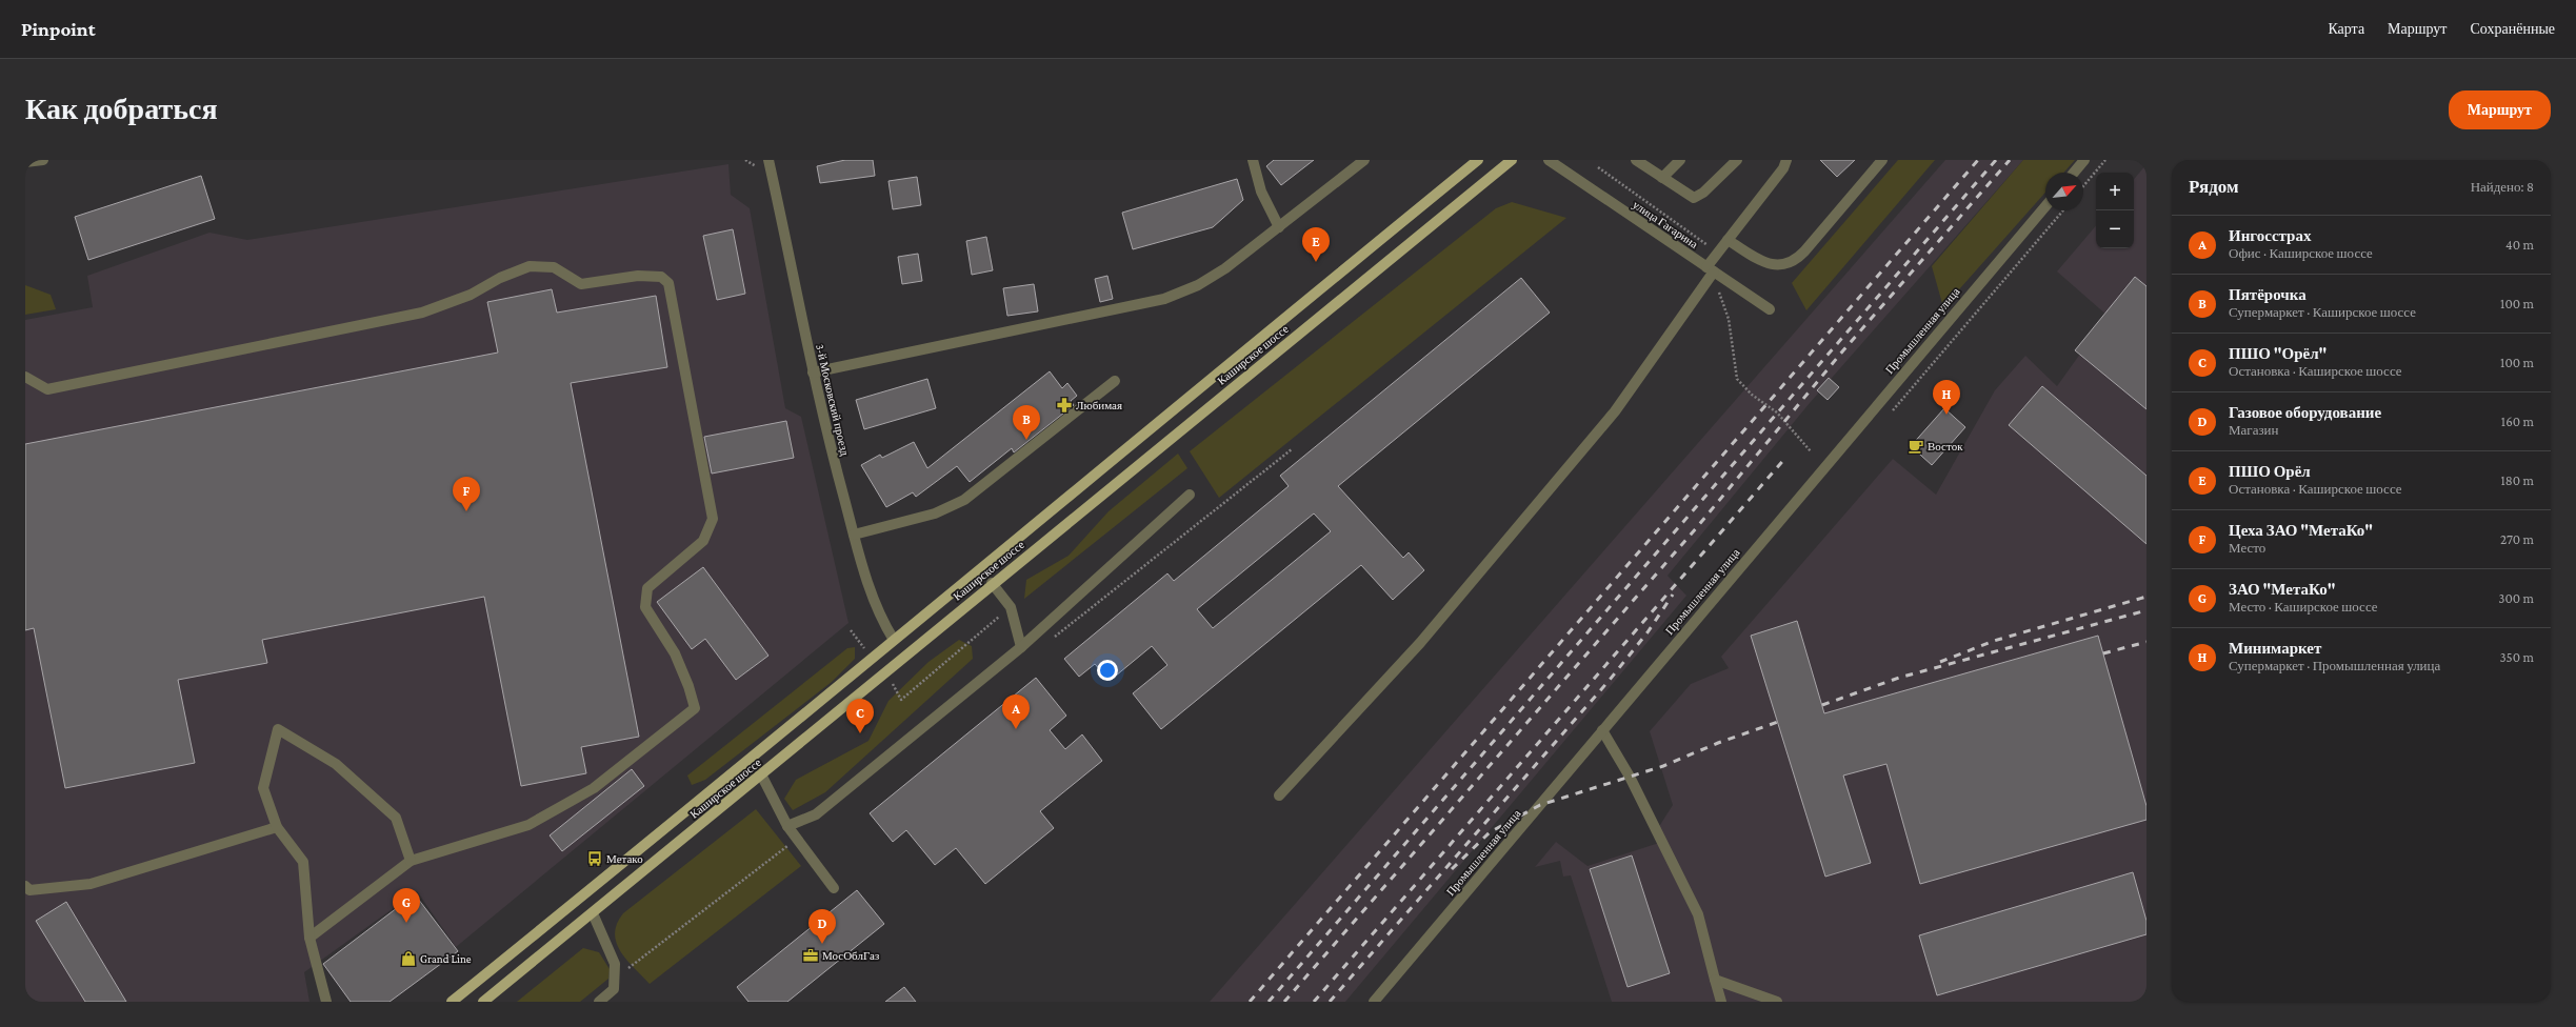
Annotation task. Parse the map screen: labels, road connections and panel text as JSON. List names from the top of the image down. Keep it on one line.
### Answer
{"streets":{"main road":["Каширское шоссе"],"street":["улица Гагарина","Промышленная улица","3-й Московский проезд"]},"crossings":[["Каширское шоссе","3-й Московский проезд"]],"places":{"pharmacy":["Любимая"],"cafe":["Восток"],"bus stop":["Метако"],"office":["МосОблГаз"],"shop":["Grand Line"]},"north":"top right","page":{"header":"Pinpoint","nav":["Карта","Маршрут","Сохранённые"],"buttons":"Маршрут","title":"Как добраться","heading":["Рядом","Найдено: 8"],"map_buttons":["+","−"],"list":[{"mark":"A","name":"Ингосстрах","note":"Офис · Каширское шоссе","value":"40 m"},{"mark":"B","name":"Пятёрочка","note":"Супермаркет · Каширское шоссе","value":"100 m"},{"mark":"C","name":"ПШО \"Орёл\"","note":"Остановка · Каширское шоссе","value":"100 m"},{"mark":"D","name":"Газовое оборудование","note":"Магазин","value":"160 m"},{"mark":"E","name":"ПШО Орёл","note":"Остановка · Каширское шоссе","value":"180 m"},{"mark":"F","name":"Цеха ЗАО \"МетаКо\"","note":"Место","value":"270 m"},{"mark":"G","name":"ЗАО \"МетаКо\"","note":"Место · Каширское шоссе","value":"300 m"},{"mark":"H","name":"Минимаркет","note":"Супермаркет · Промышленная улица","value":"350 m"}],"pins":["E","H","B","F","A","C","G","D"]}}
